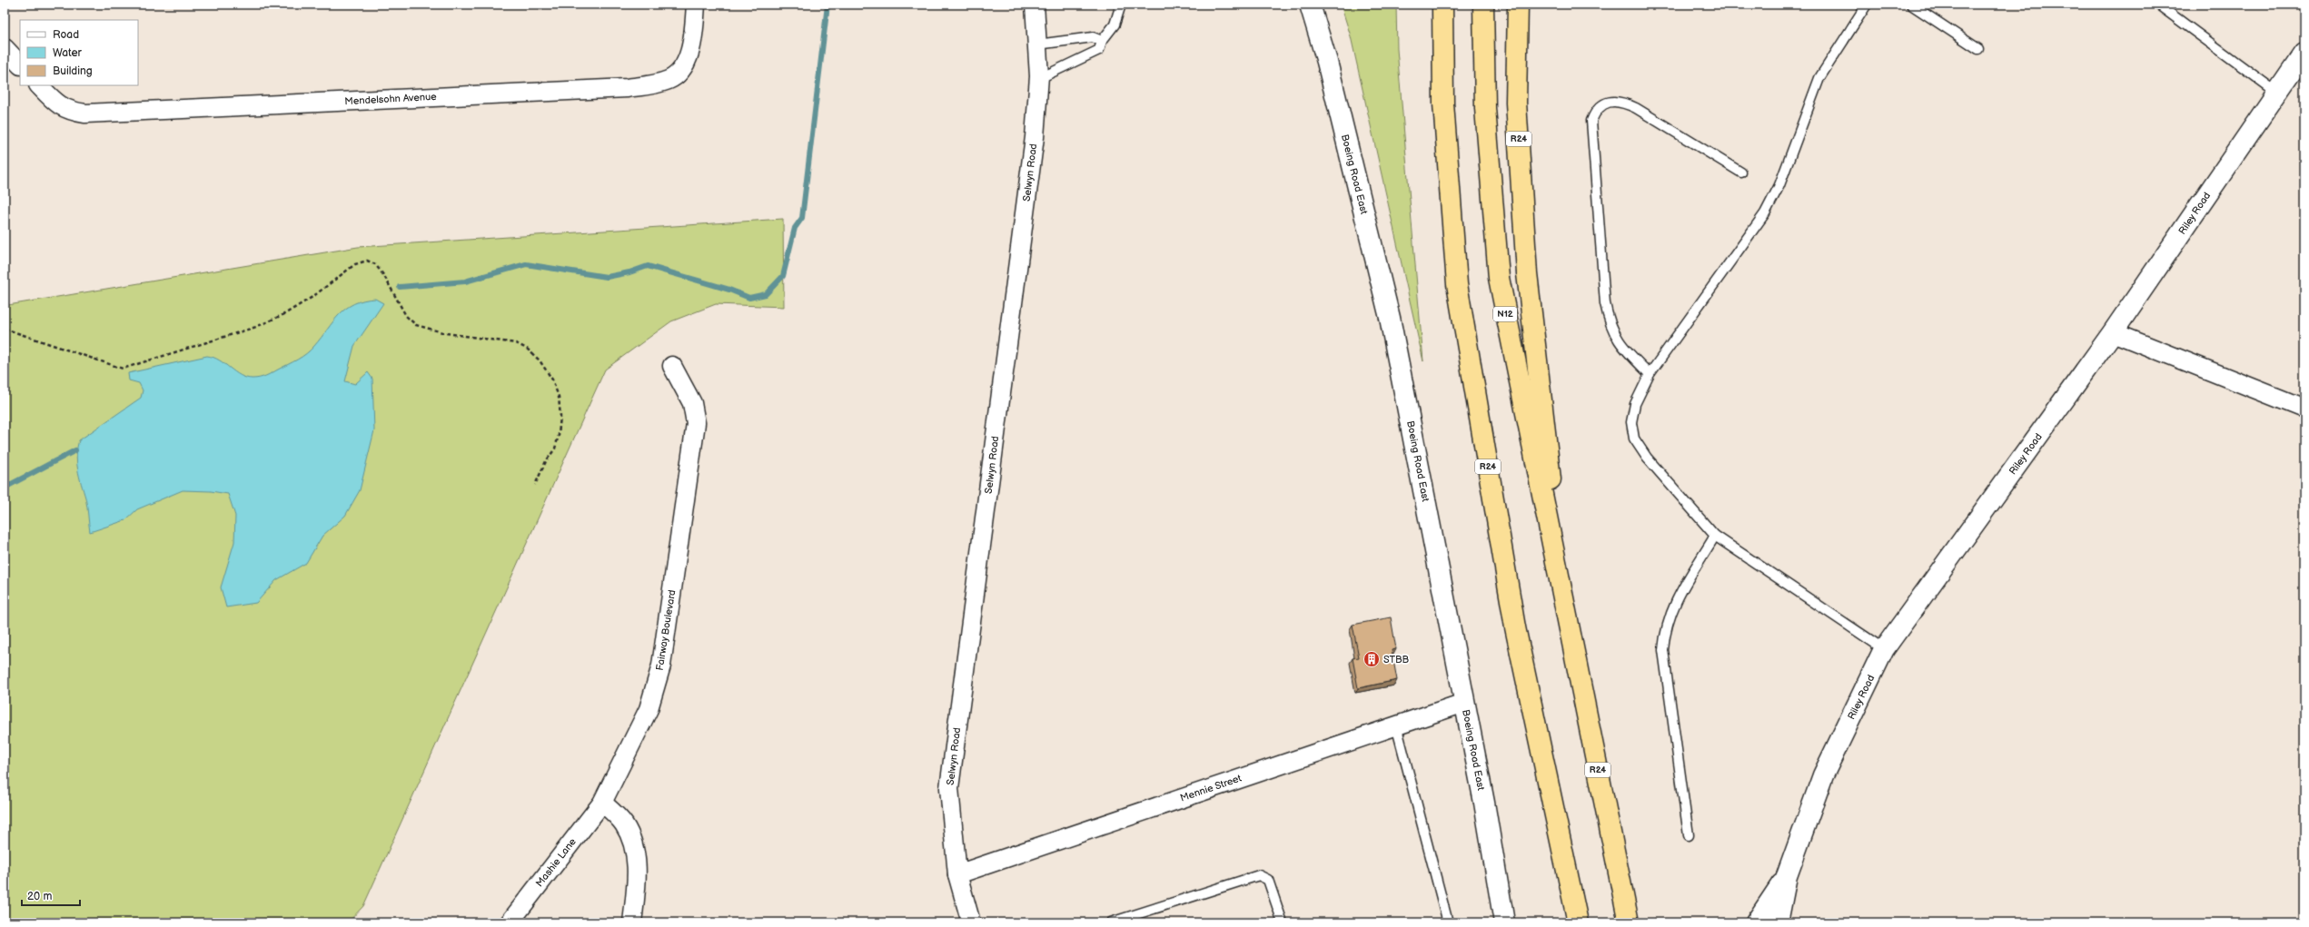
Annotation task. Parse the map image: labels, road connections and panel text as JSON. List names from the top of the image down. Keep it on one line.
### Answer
{"streets":{"highway":["R24","N12"],"main road":["Boeing Road East","Riley Road"],"street":["Mendelsohn Avenue","Selwyn Road","Fairway Boulevard","Mennie Street","Mashie Lane"]},"crossings":[["R24","N12"],["Selwyn Road","Mennie Street"],["Boeing Road East","Mennie Street"],["Fairway Boulevard","Mashie Lane"]],"places":{"building":["STBB"]},"legend":["Road","Water","Building"],"scale_bar":"20 m"}
